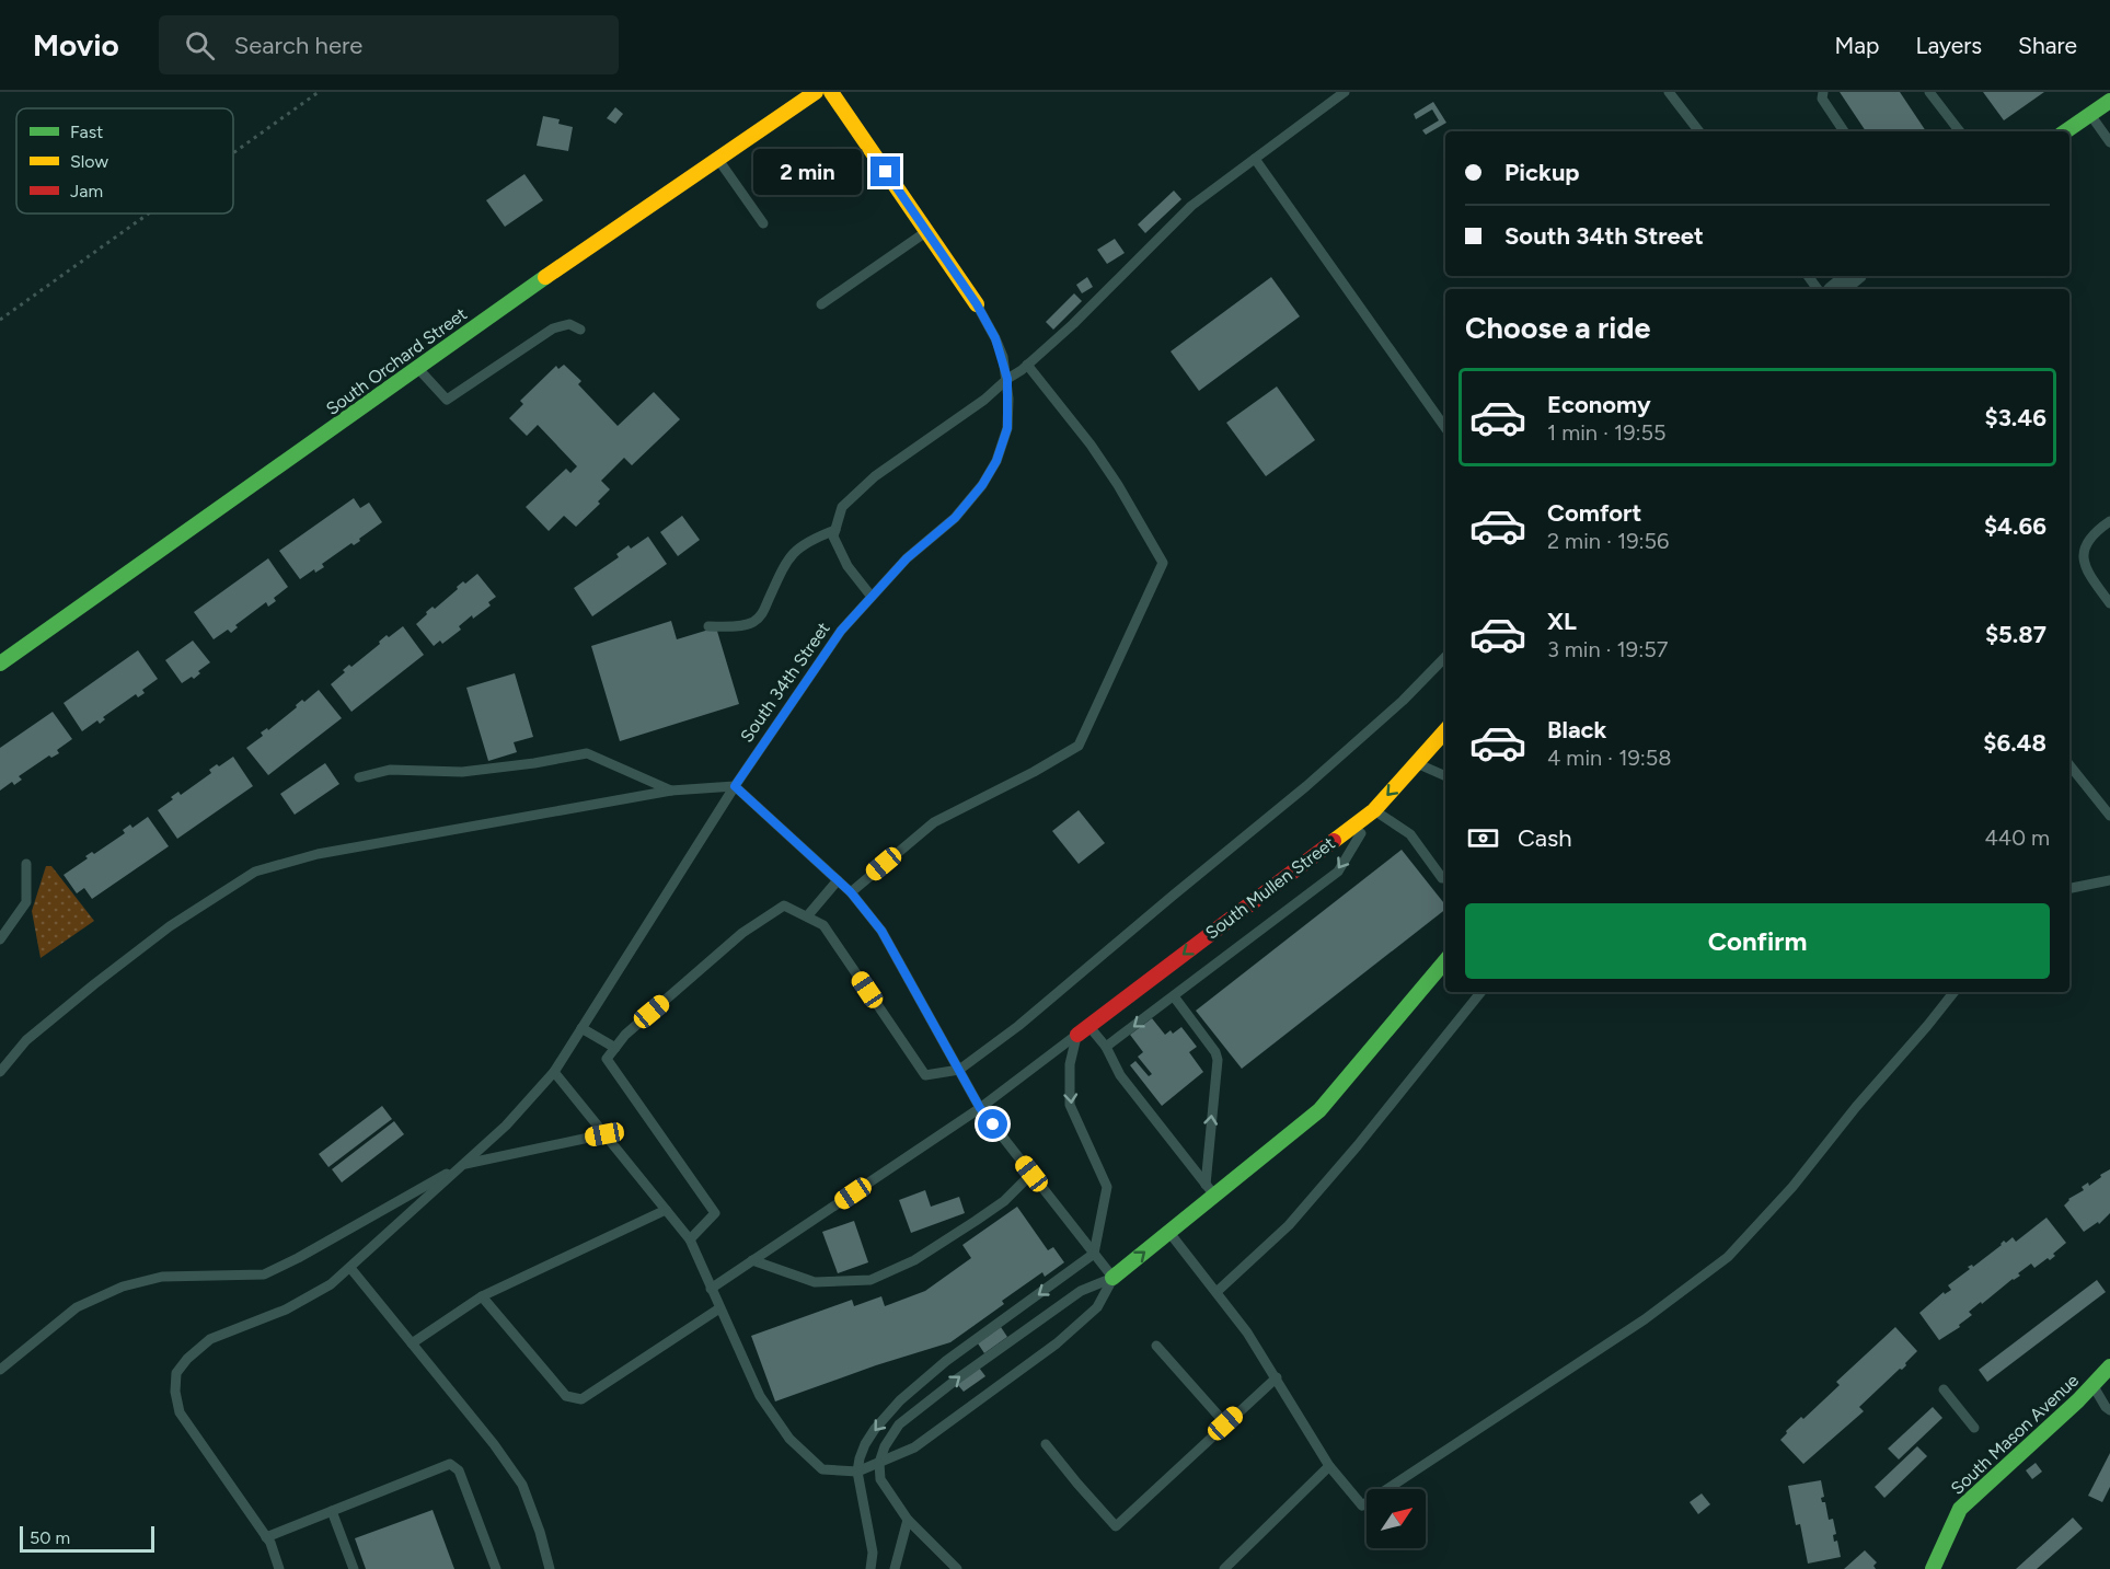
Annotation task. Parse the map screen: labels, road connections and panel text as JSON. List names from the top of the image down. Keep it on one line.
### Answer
{"streets":{"street":["South Orchard Street","South 34th Street","South Mullen Street","South Mason Avenue"]},"one_way":["South Mullen Street"],"legend":["Fast","Slow","Jam"],"scale_bar":"50 m","north":"top right","page":{"header":"Movio","search":"Search here","nav":["Map","Layers","Share"],"banner":["Pickup","South 34th Street"],"bubble":"2 min","heading":"Choose a ride","list":[{"name":"Economy","note":"1 min · 19:55","value":"$3.46"},{"name":"Comfort","note":"2 min · 19:56","value":"$4.66"},{"name":"XL","note":"3 min · 19:57","value":"$5.87"},{"name":"Black","note":"4 min · 19:58","value":"$6.48"}],"pay":["Cash","440 m"],"buttons":"Confirm","scale":"50 m"}}
